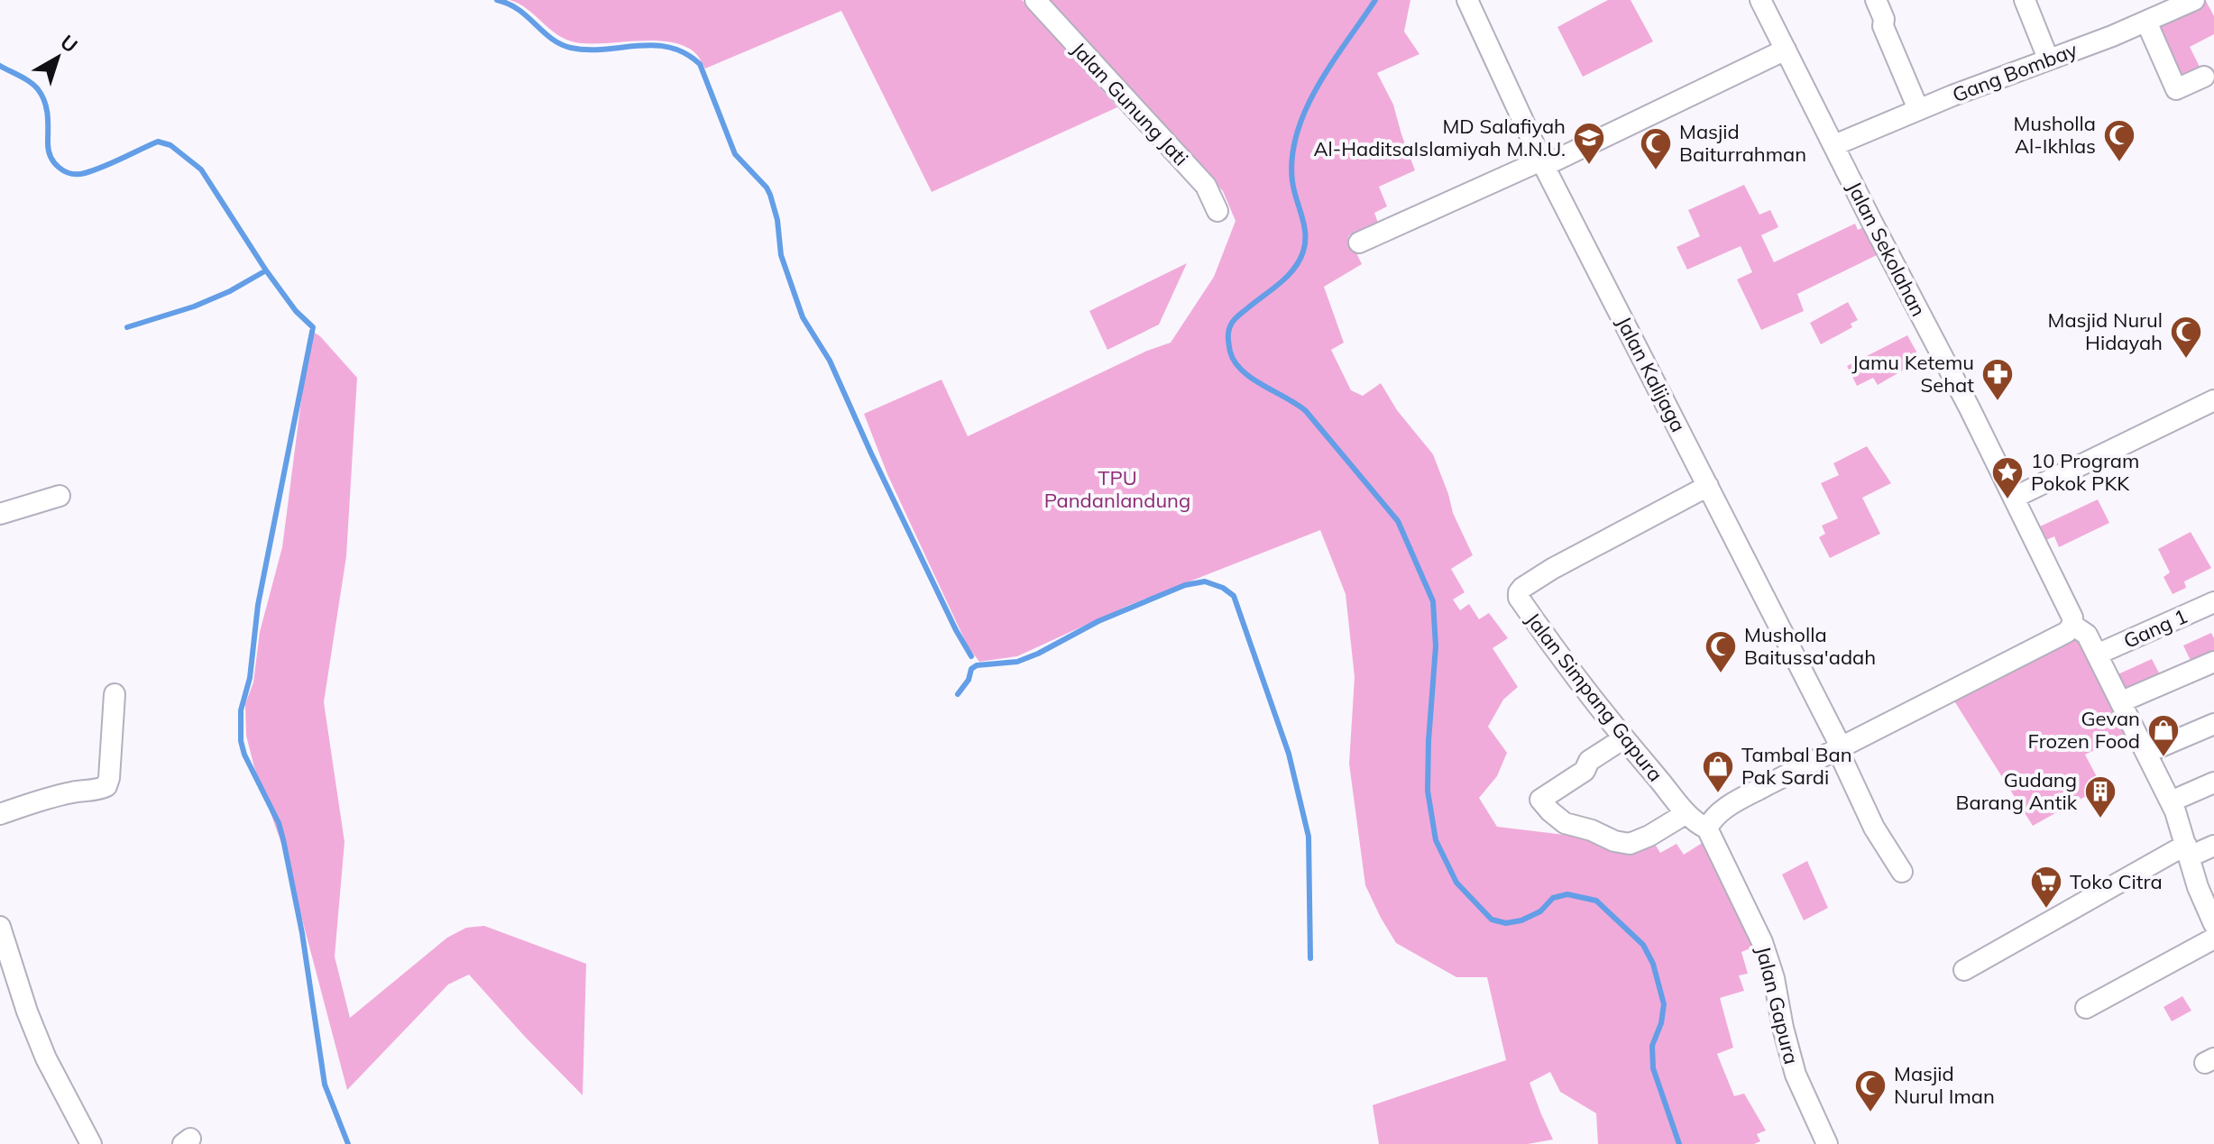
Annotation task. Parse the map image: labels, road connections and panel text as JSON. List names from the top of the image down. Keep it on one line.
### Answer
{"streets":{"street":["Gang Bombay","Jalan Gunung Jati","Jalan Sekolahan","Jalan Kalijaga","Gang 1","Jalan Simpang Gapura","Jalan Gapura"]},"crossings":[["Gang Bombay","Jalan Sekolahan"],["Jalan Sekolahan","Gang 1"],["Jalan Kalijaga","Jalan Simpang Gapura"],["Jalan Simpang Gapura","Jalan Gapura"]],"parks":["TPU Pandanlandung"],"places":{"mosque":["Musholla Al-Ikhlas","Masjid Baiturrahman","Masjid Nurul Hidayah","Musholla Baitussa'adah","Masjid Nurul Iman"],"school or university":["MD Salafiyah Al-HaditsaIslamiyah M.N.U."],"pharmacy":["Jamu Ketemu Sehat"],"place":["10 Program Pokok PKK"],"shop":["Gevan Frozen Food","Tambal Ban Pak Sardi"],"building":["Gudang Barang Antik"],"supermarket":["Toko Citra"]},"north":"top right"}
